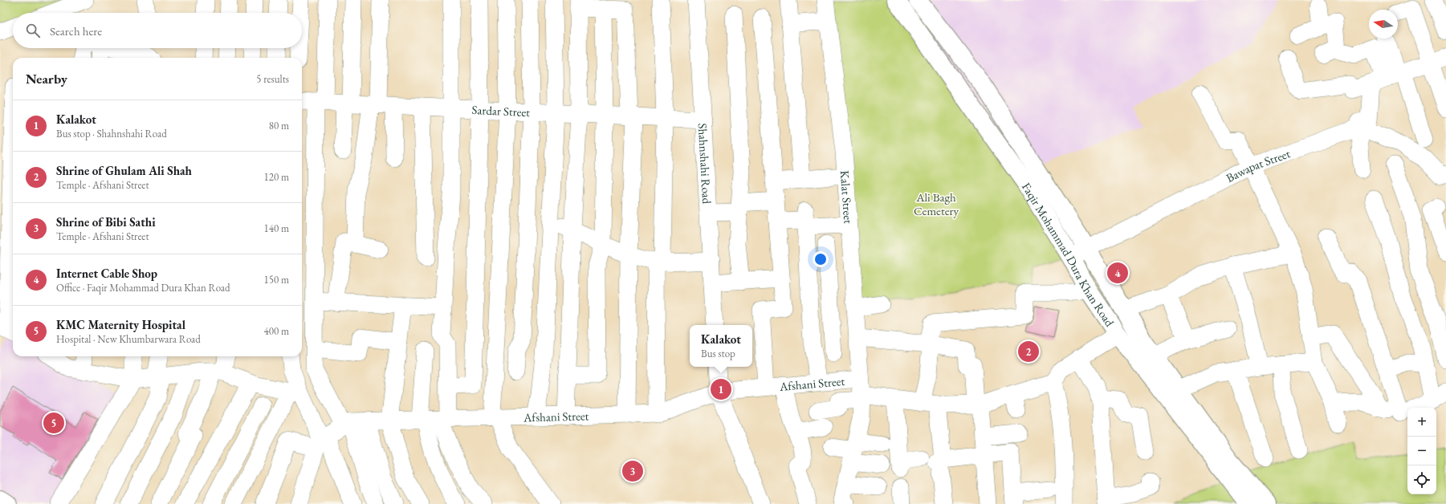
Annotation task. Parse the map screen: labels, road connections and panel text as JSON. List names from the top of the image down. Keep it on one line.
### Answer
{"streets":{"main road":["Faqir Mohammad Dura Khan Road"],"street":["Sardar Street","Shahnshahi Road","Bawapat Street","Kalat Street","Afshani Street"]},"crossings":[["Sardar Street","Shahnshahi Road"],["Bawapat Street","Faqir Mohammad Dura Khan Road"],["Kalat Street","Afshani Street"]],"parks":["Ali Bagh Cemetery"],"north":"left","page":{"search":"Search here","heading":["Nearby","5 results"],"list":[{"mark":"1","name":"Kalakot","note":"Bus stop · Shahnshahi Road","value":"80 m"},{"mark":"2","name":"Shrine of Ghulam Ali Shah","note":"Temple · Afshani Street","value":"120 m"},{"mark":"3","name":"Shrine of Bibi Sathi","note":"Temple · Afshani Street","value":"140 m"},{"mark":"4","name":"Internet Cable Shop","note":"Office · Faqir Mohammad Dura Khan Road","value":"150 m"},{"mark":"5","name":"KMC Maternity Hospital","note":"Hospital · New Khumbarwara Road","value":"400 m"}],"pins":["4","2","1","5","3"],"popup":["Kalakot","Bus stop"],"map_buttons":["+","−"]}}
